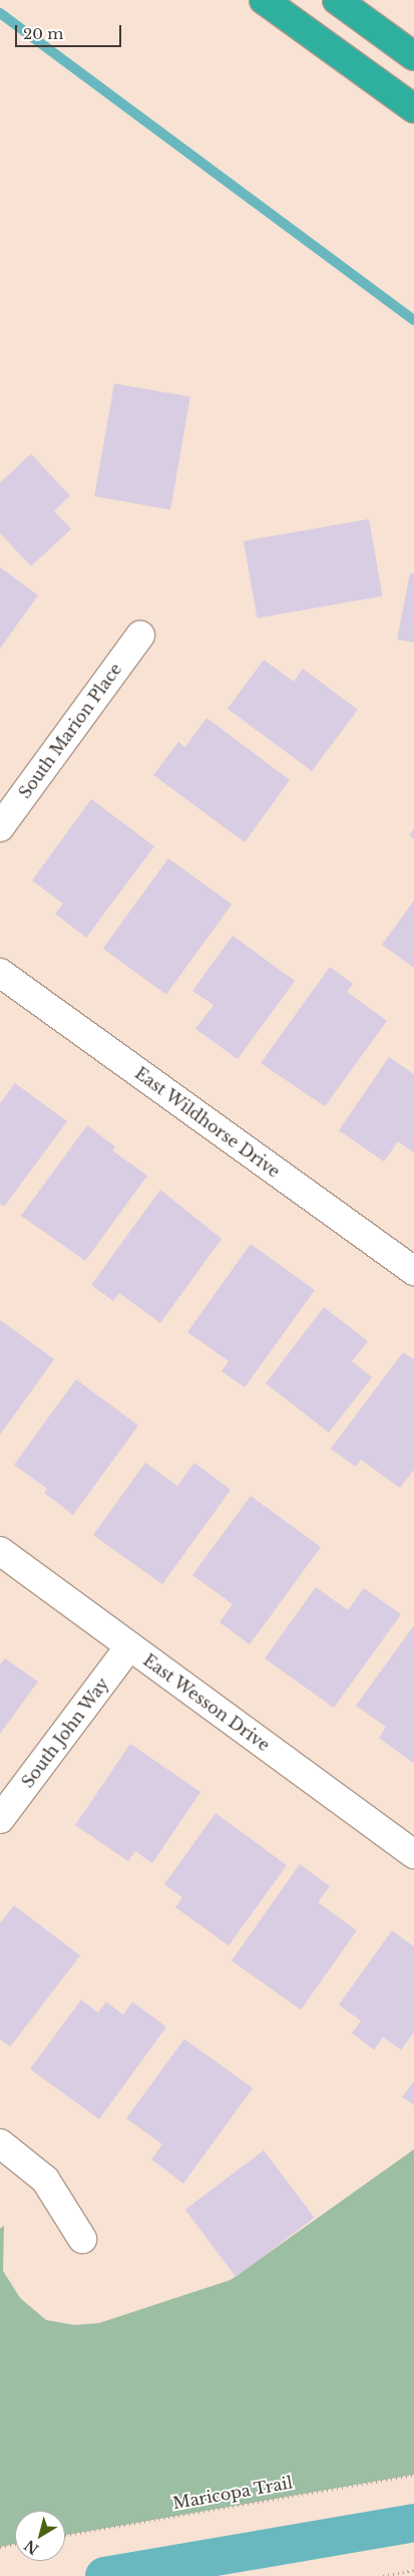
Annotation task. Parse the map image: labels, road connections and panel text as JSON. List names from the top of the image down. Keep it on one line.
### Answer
{"streets":{"street":["South Marion Place","East Wildhorse Drive","East Wesson Drive","South John Way"],"path":["Maricopa Trail"]},"crossings":[["East Wesson Drive","South John Way"]],"scale_bar":"20 m","north":"bottom left"}
